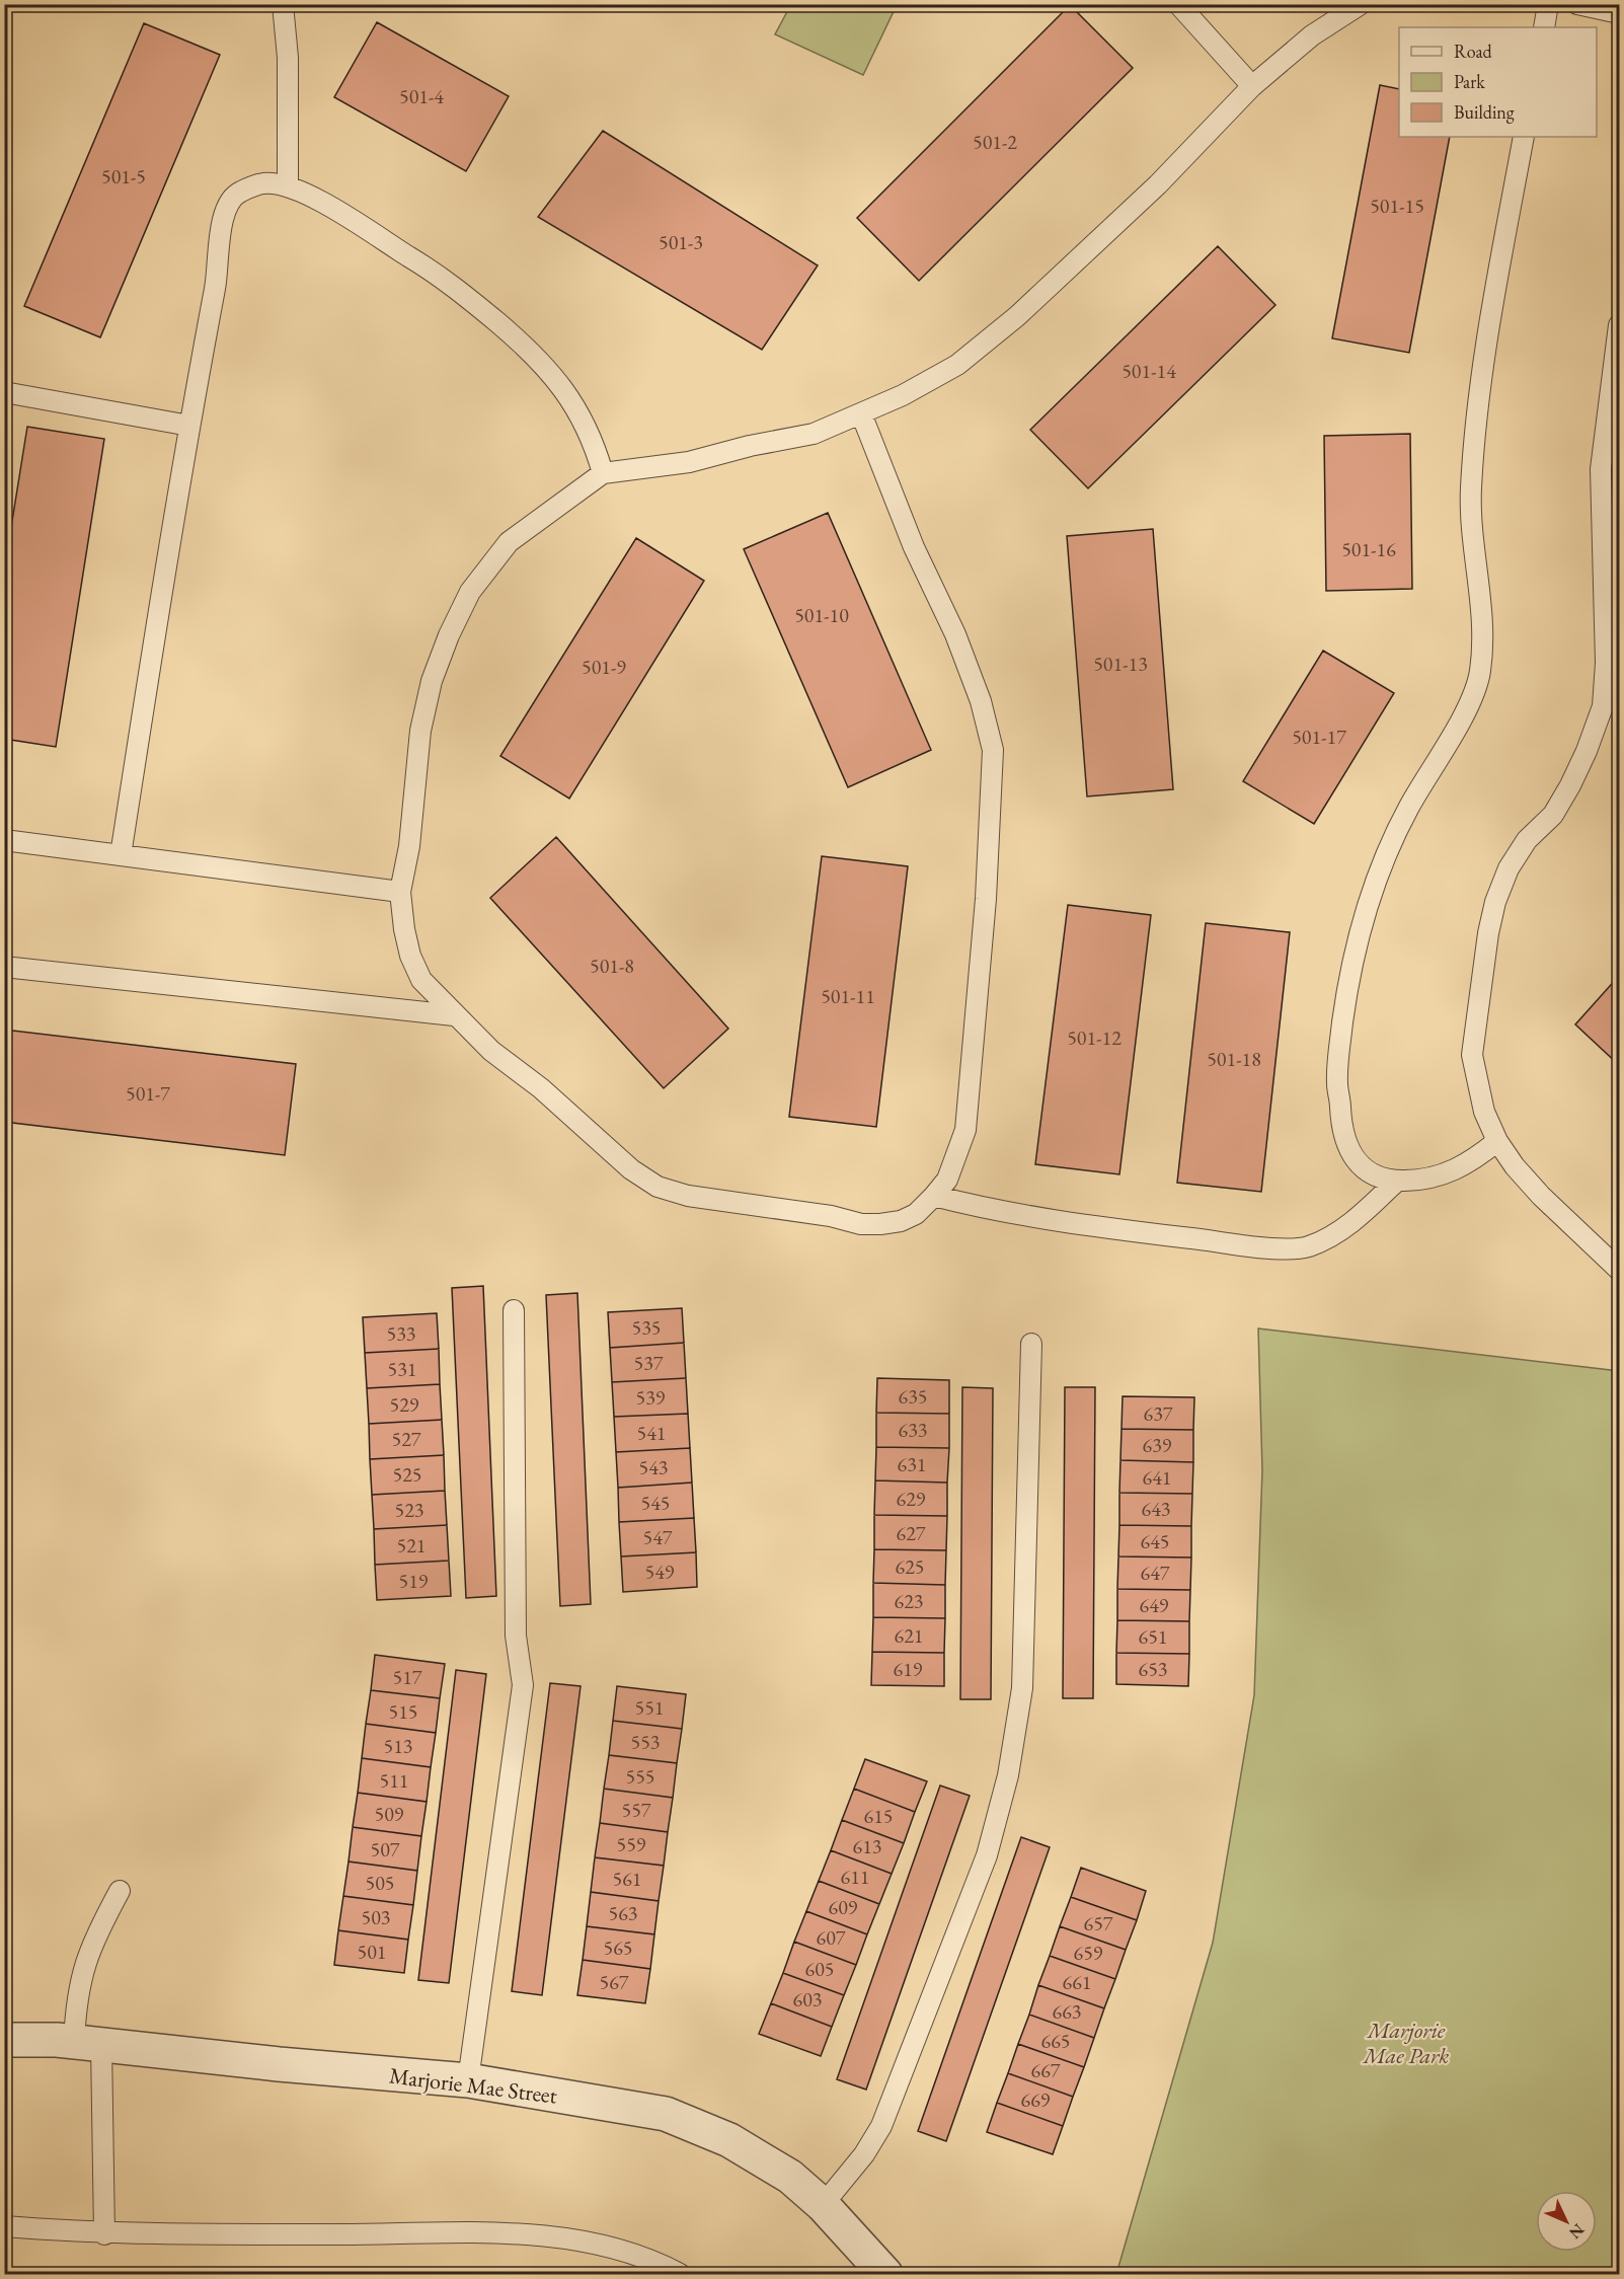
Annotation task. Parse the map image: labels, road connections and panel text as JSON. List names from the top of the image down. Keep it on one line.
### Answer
{"streets":{"street":["Marjorie Mae Street"]},"parks":["Marjorie Mae Park"],"house_numbers":["501-4","501-2","501-5","501-15","501-3","501-14","501-16","501-10","501-13","501-9","501-17","501-8","501-11","501-12","501-18","501-7","535","533","537","531","635","539","529","637","633","541","527","639","631","543","525","641","629","545","643","523","627","547","645","521","625","549","647","519","623","649","621","651","619","653","517","551","515","553","513","555","511","557","509","615","559","613","507","611","561","505","609","563","503","657","607","565","501","659","605","567","661","603","663","665","667","669"],"legend":["Road","Park","Building"],"north":"bottom right"}
